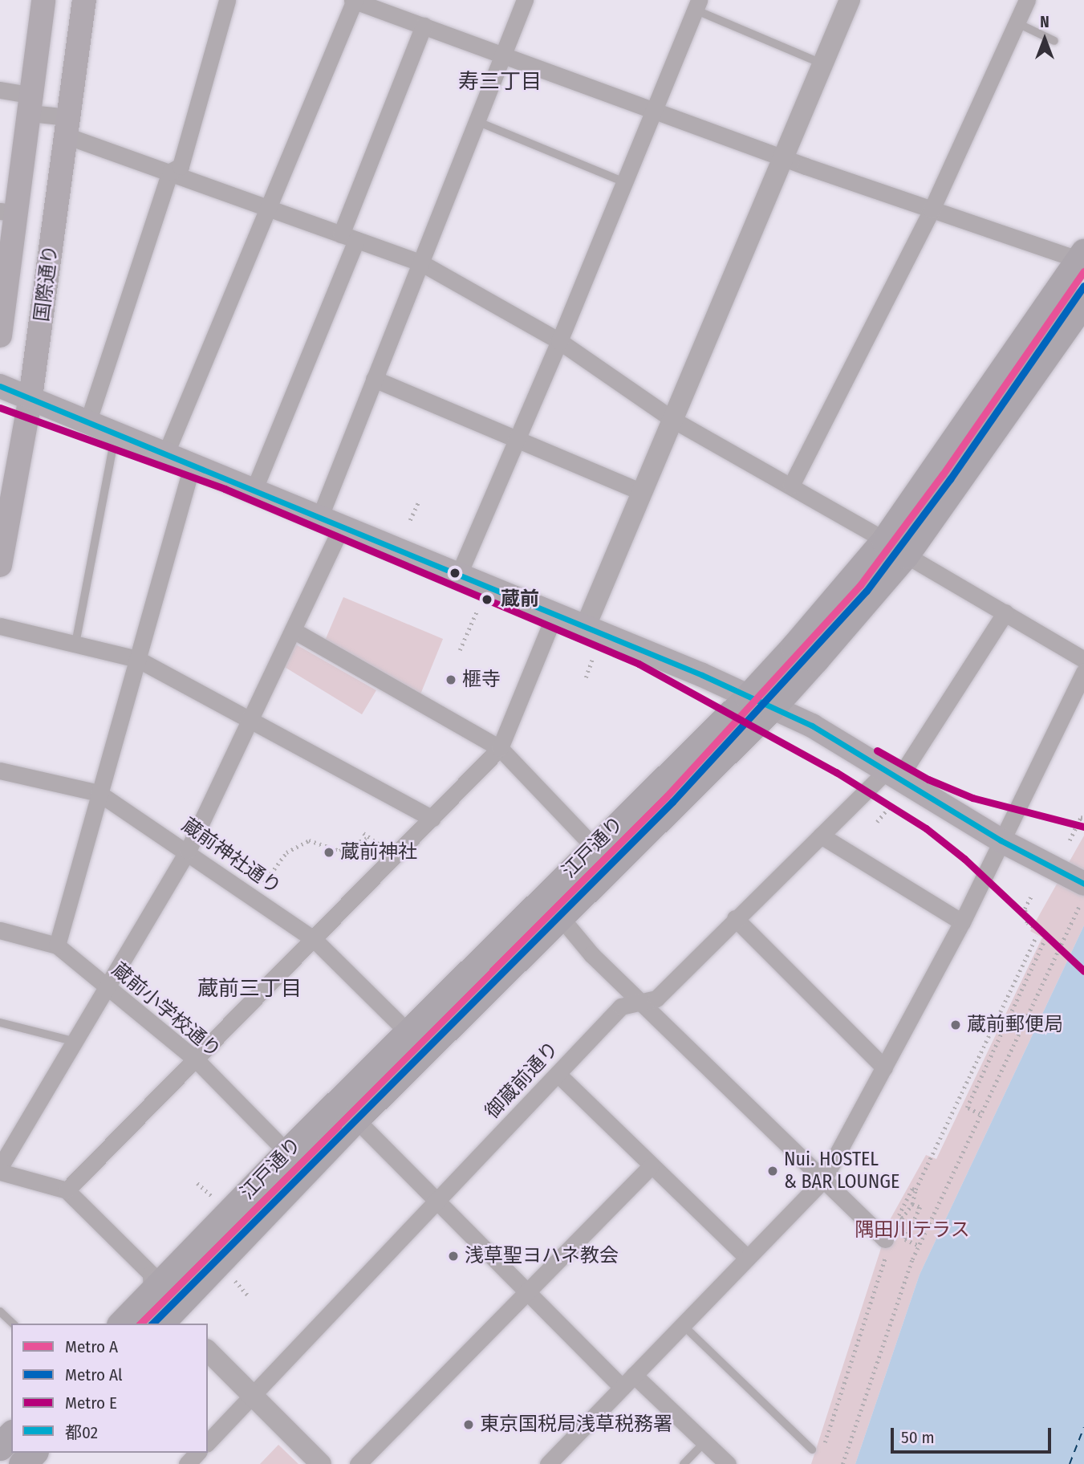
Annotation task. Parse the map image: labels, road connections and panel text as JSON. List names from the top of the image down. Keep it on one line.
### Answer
{"streets":{"highway":["江戸通り"],"main road":["国際通り"],"street":["蔵前神社通り","蔵前小学校通り","御蔵前通り"]},"crossings":[["江戸通り","蔵前神社通り"],["江戸通り","蔵前小学校通り"]],"districts":["寿三丁目","蔵前三丁目"],"parks":["隅田川テラス"],"places":["蔵前","榧寺","蔵前神社","蔵前郵便局","Nui. HOSTEL & BAR LOUNGE","浅草聖ヨハネ教会","東京国税局浅草税務署"],"lines":["metro line A","metro line Al","transit line 都02","metro line E"],"legend":["Metro A","Metro Al","Metro E","都02"],"scale_bar":"50 m","north":"top"}
